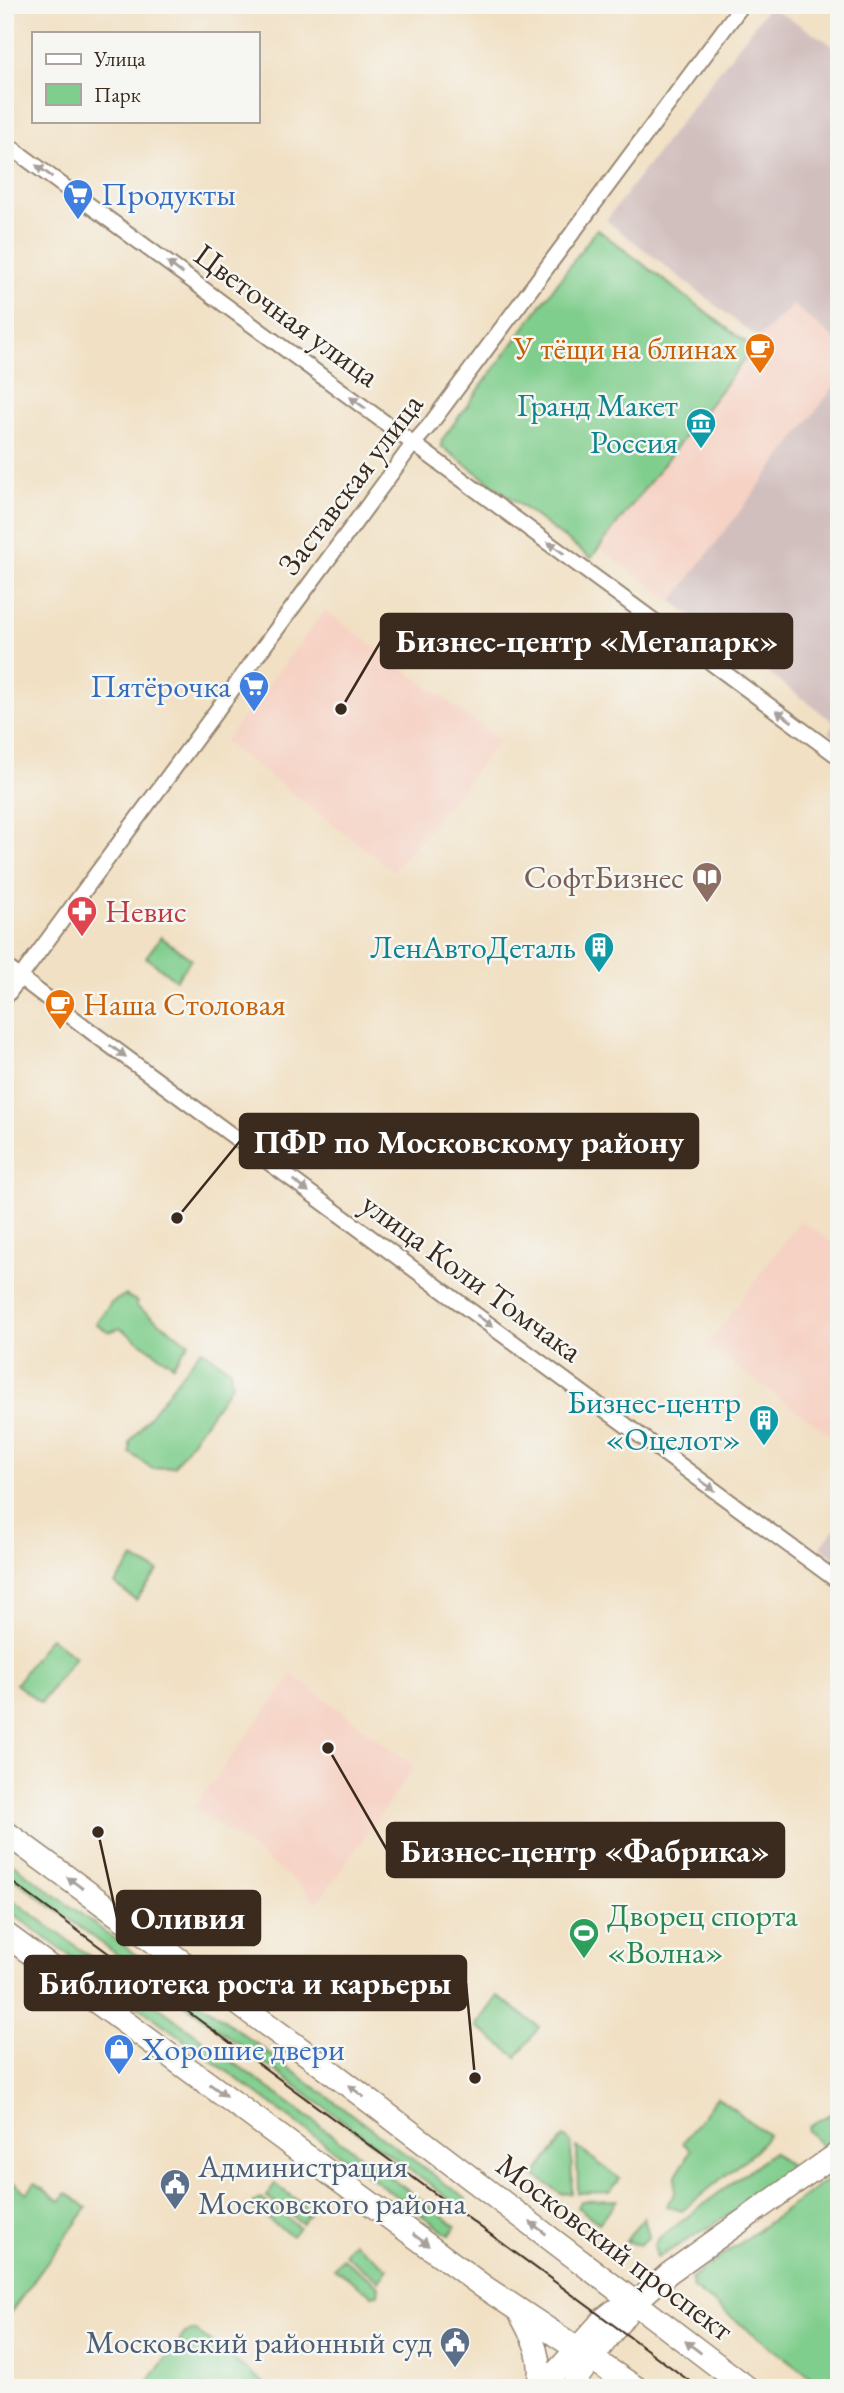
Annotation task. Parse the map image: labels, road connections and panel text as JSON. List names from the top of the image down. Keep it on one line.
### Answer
{"streets":{"main road":["Московский проспект"],"street":["Цветочная улица","Заставская улица","улица Коли Томчака"]},"crossings":[["Цветочная улица","Заставская улица"],["Заставская улица","улица Коли Томчака"]],"one_way":["Цветочная улица","улица Коли Томчака"],"places":{"supermarket":["Продукты","Пятёрочка"],"cafe":["У тёщи на блинах","Наша Столовая"],"museum":["Гранд Макет Россия"],"other":["Бизнес-центр «Мегапарк»","ПФР по Московскому району","Бизнес-центр «Фабрика»","Оливия","Библиотека роста и карьеры"],"library":["СофтБизнес"],"pharmacy":["Невис"],"building":["ЛенАвтоДеталь","Бизнес-центр «Оцелот»"],"sports":["Дворец спорта «Волна»"],"shop":["Хорошие двери"],"public building":["Администрация Московского района","Московский районный суд"]},"legend":["Улица","Парк"]}
